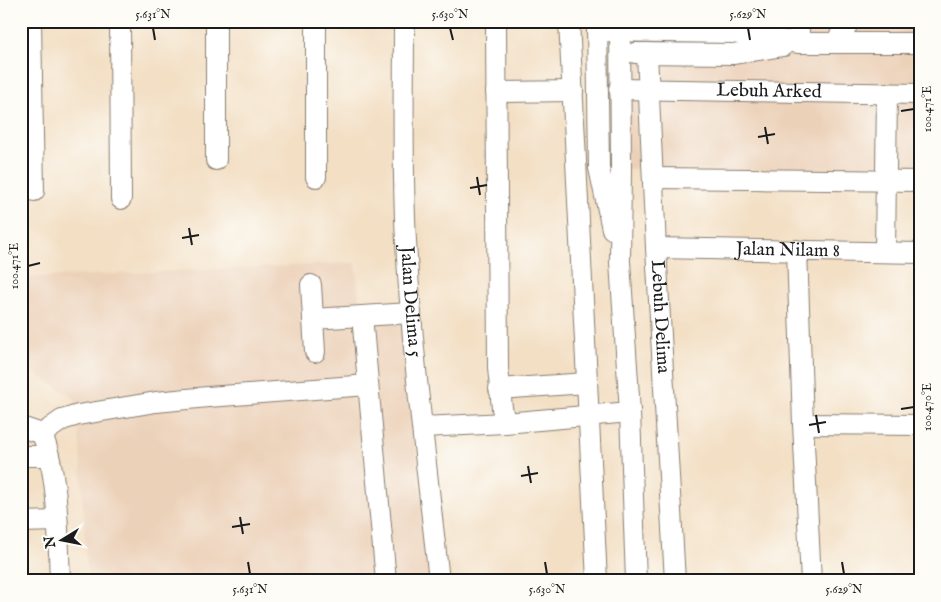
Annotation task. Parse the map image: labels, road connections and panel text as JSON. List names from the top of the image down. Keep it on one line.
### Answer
{"streets":{"street":["Lebuh Arked","Jalan Nilam 8","Jalan Delima 5","Lebuh Delima"]},"crossings":[["Lebuh Arked","Lebuh Delima"],["Jalan Nilam 8","Lebuh Delima"]],"north":"left","coordinates":["5.631°N","5.630°N","5.629°N","100.471°E","100.470°E"]}
